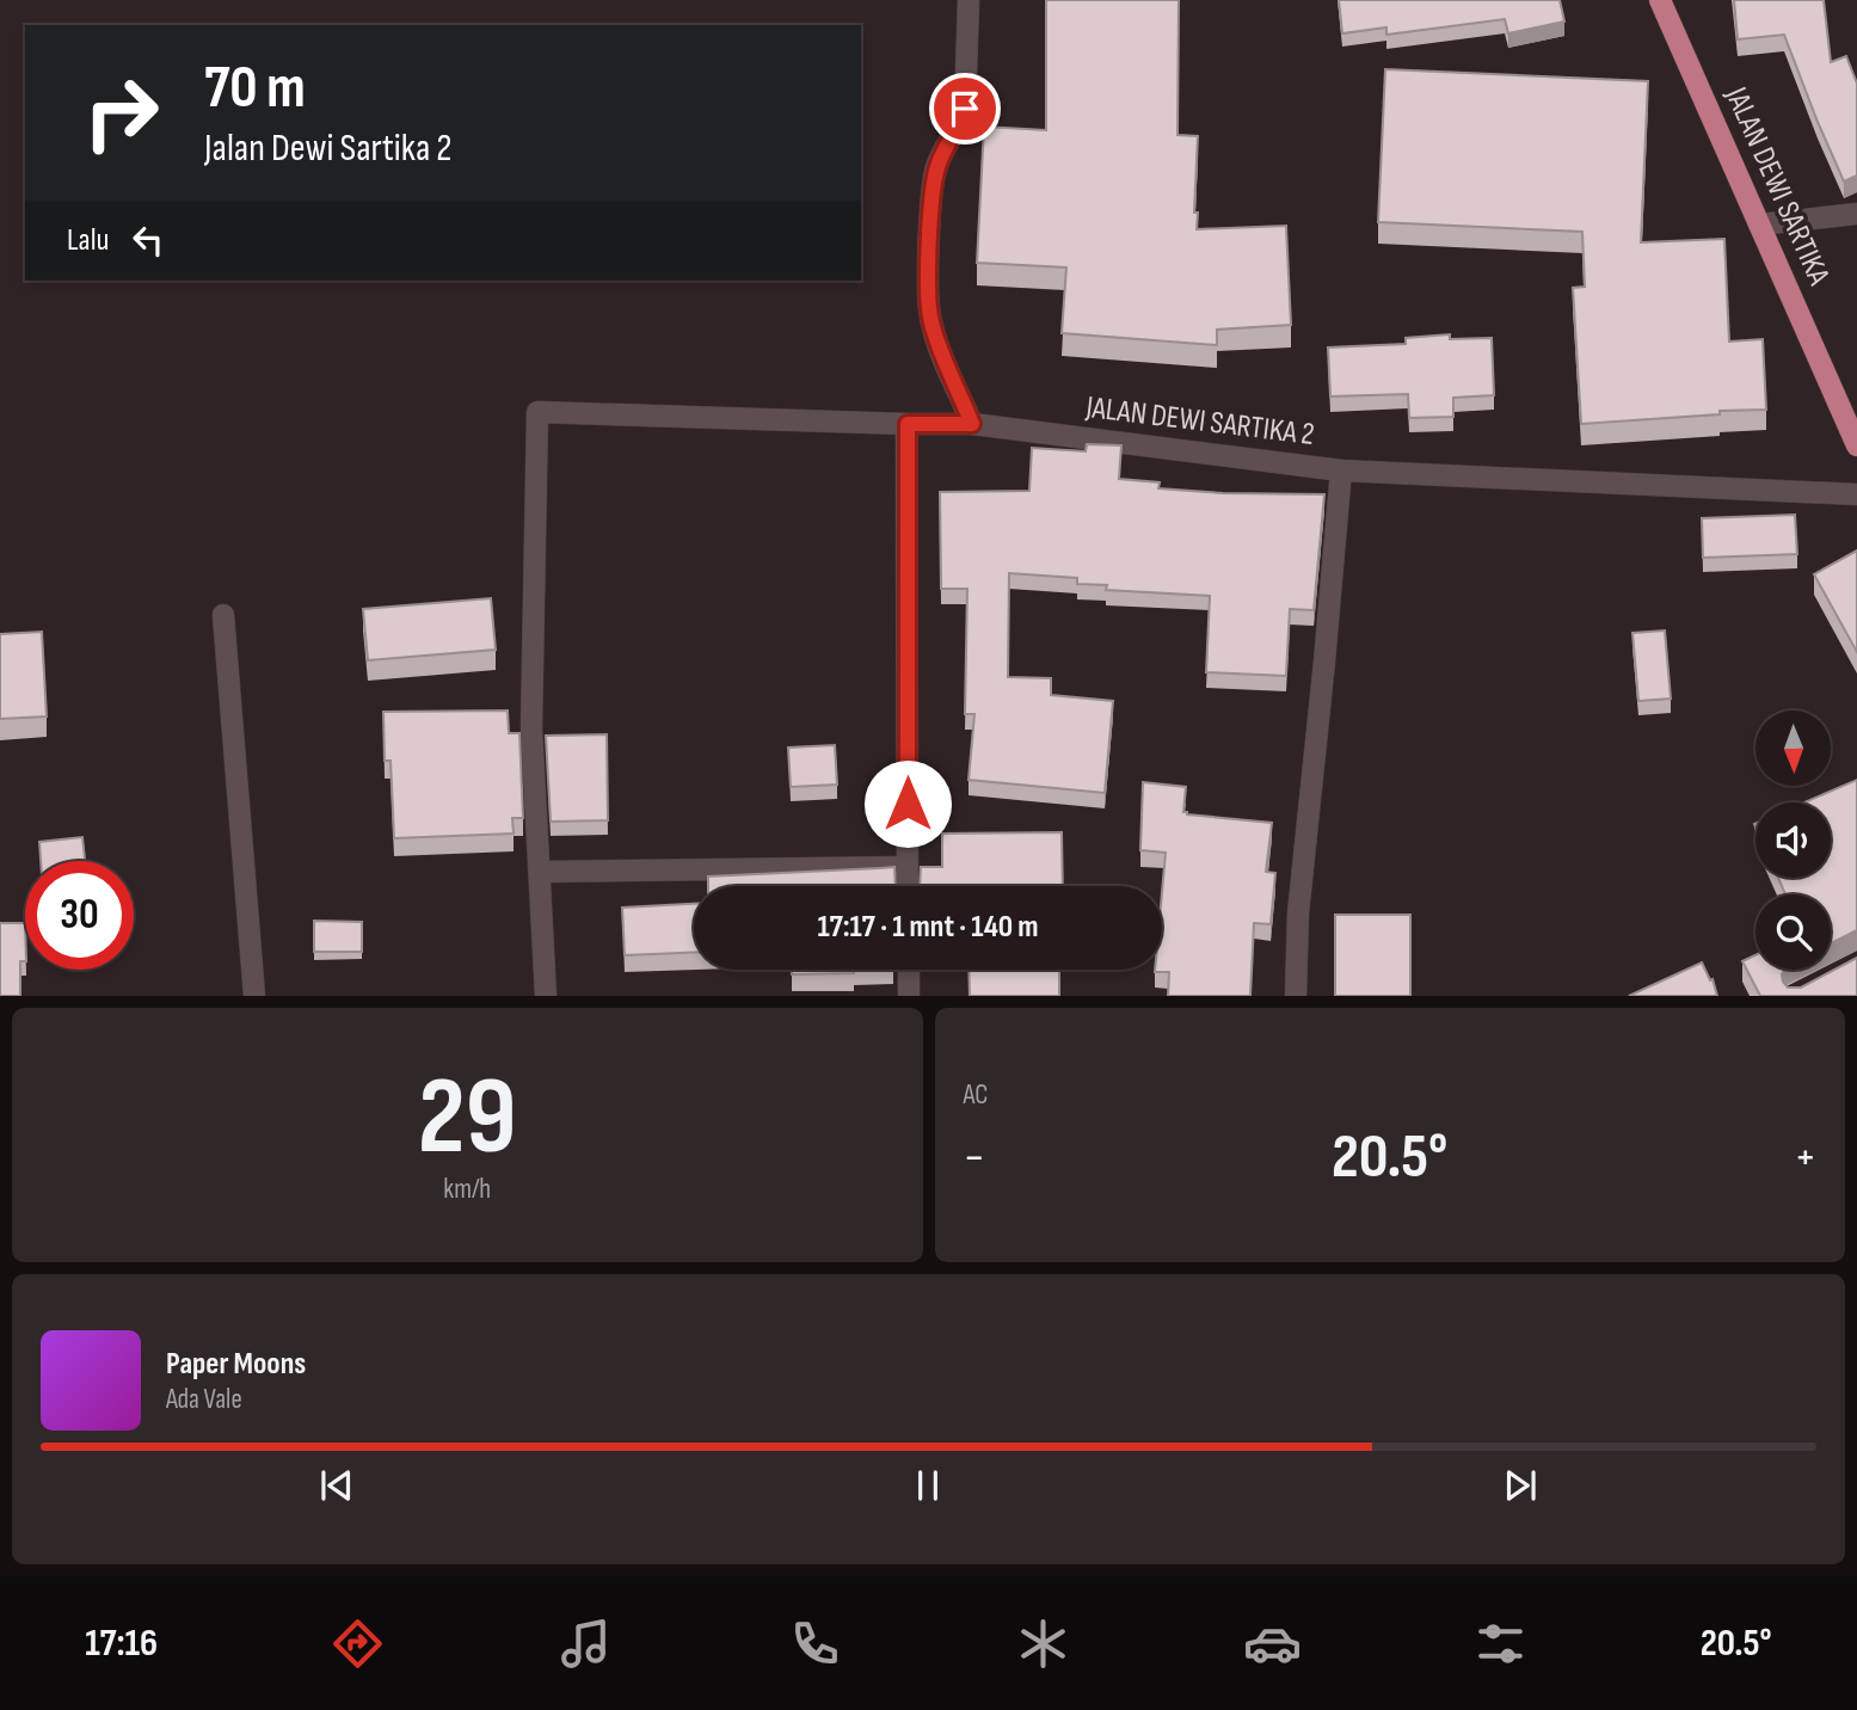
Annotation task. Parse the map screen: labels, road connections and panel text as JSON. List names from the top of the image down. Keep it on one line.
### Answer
{"streets":{"main road":["JALAN DEWI SARTIKA"],"street":["JALAN DEWI SARTIKA 2"]},"north":"bottom","page":{"turn":["70 m","Jalan Dewi Sartika 2"],"then":"Lalu","limit":"30","trip":"17:17 · 1 mnt · 140 m","tile":[["29","km/h"],"AC"],"heat":["−","20.5°","+"],"song":["Paper Moons","Ada Vale"],"tabs":["17:16","20.5°"]}}
